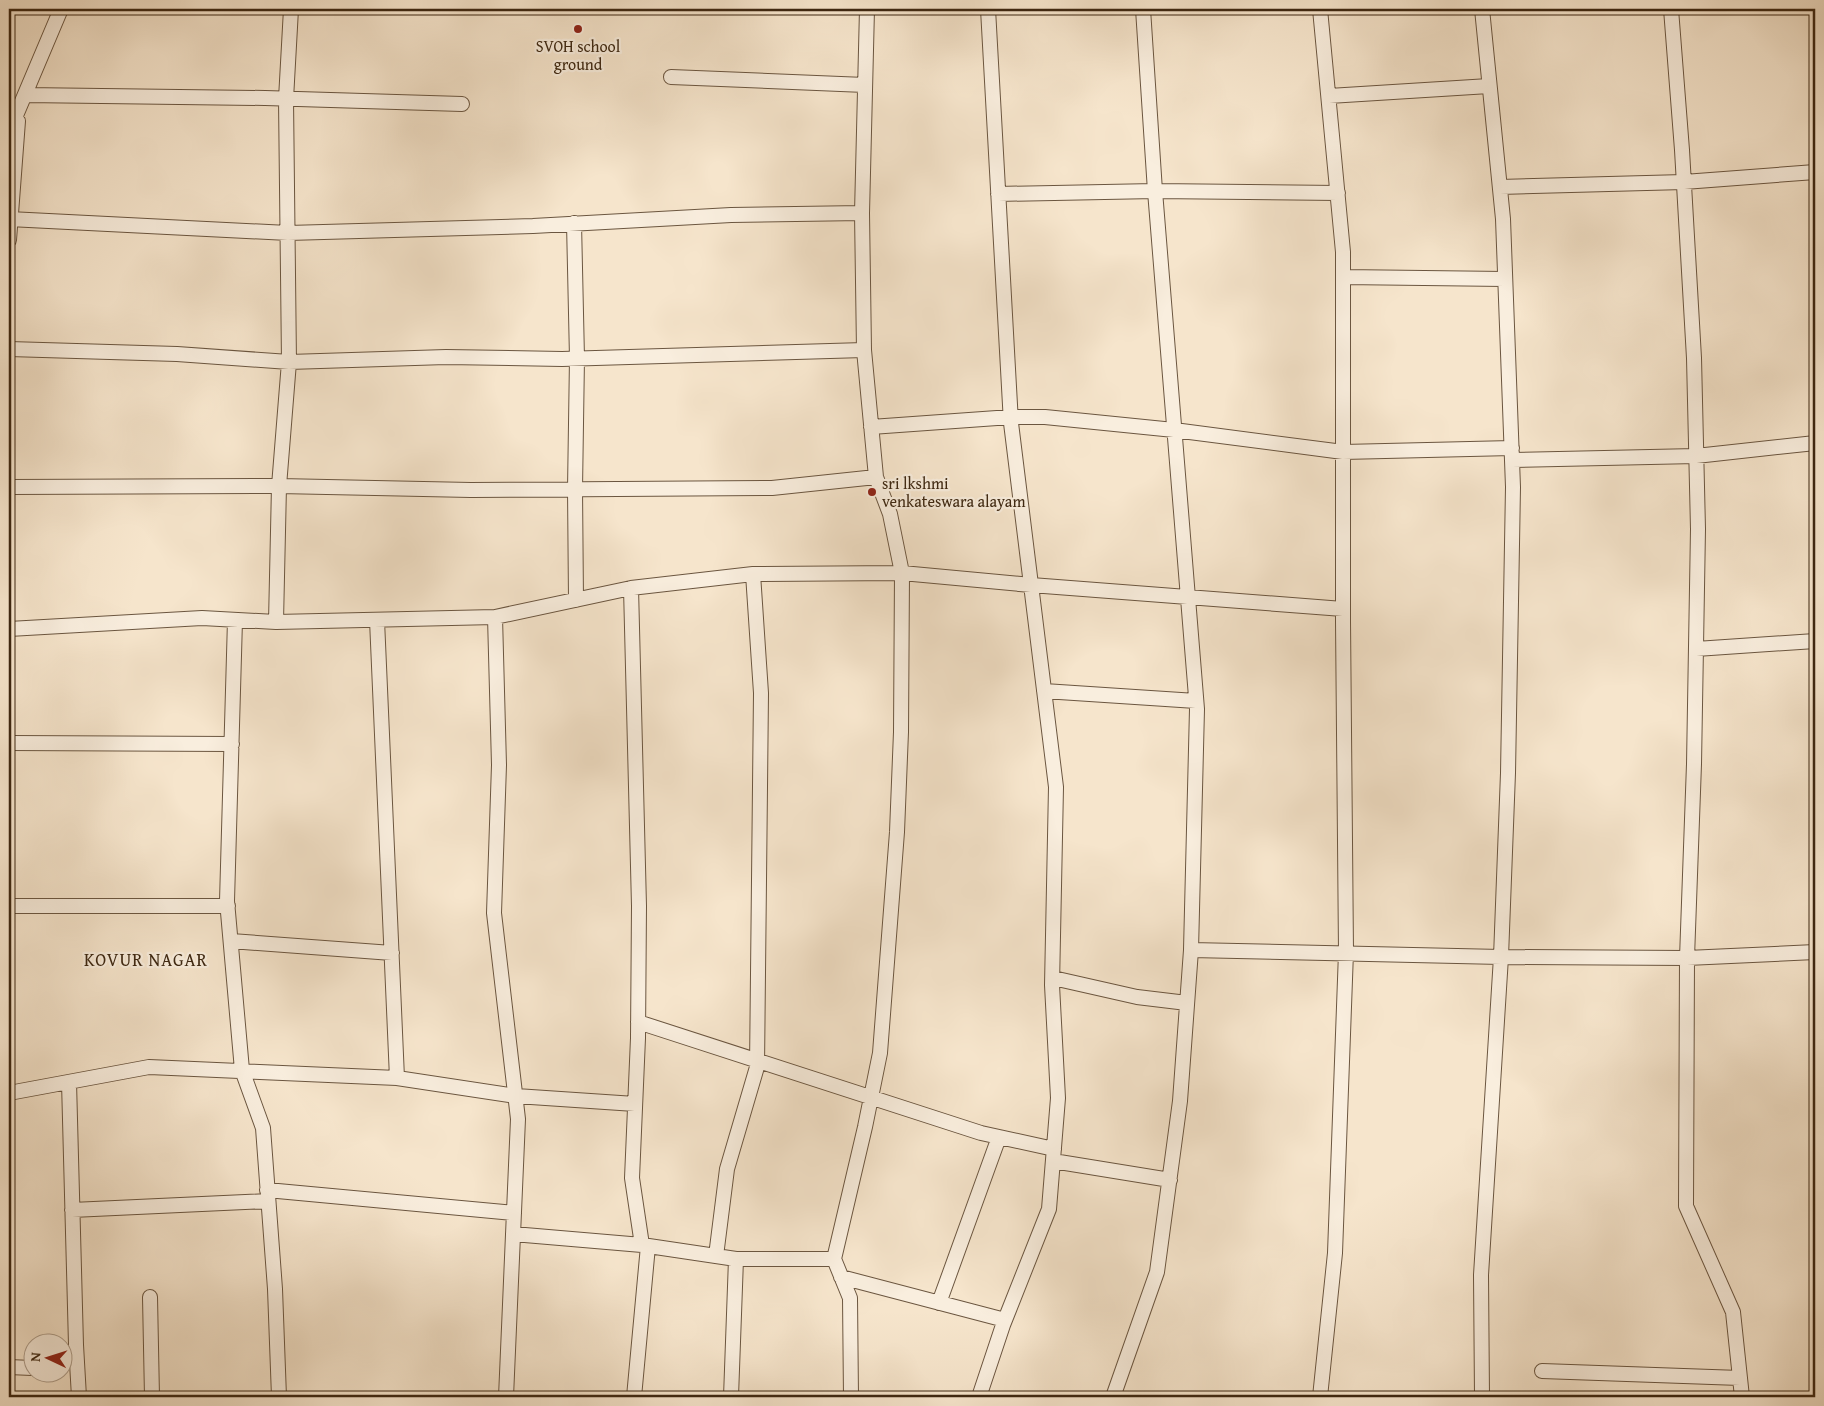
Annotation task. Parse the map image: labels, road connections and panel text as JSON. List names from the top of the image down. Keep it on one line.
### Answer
{"districts":["KOVUR NAGAR"],"places":["SVOH school ground","sri lkshmi venkateswara alayam"],"north":"left"}
